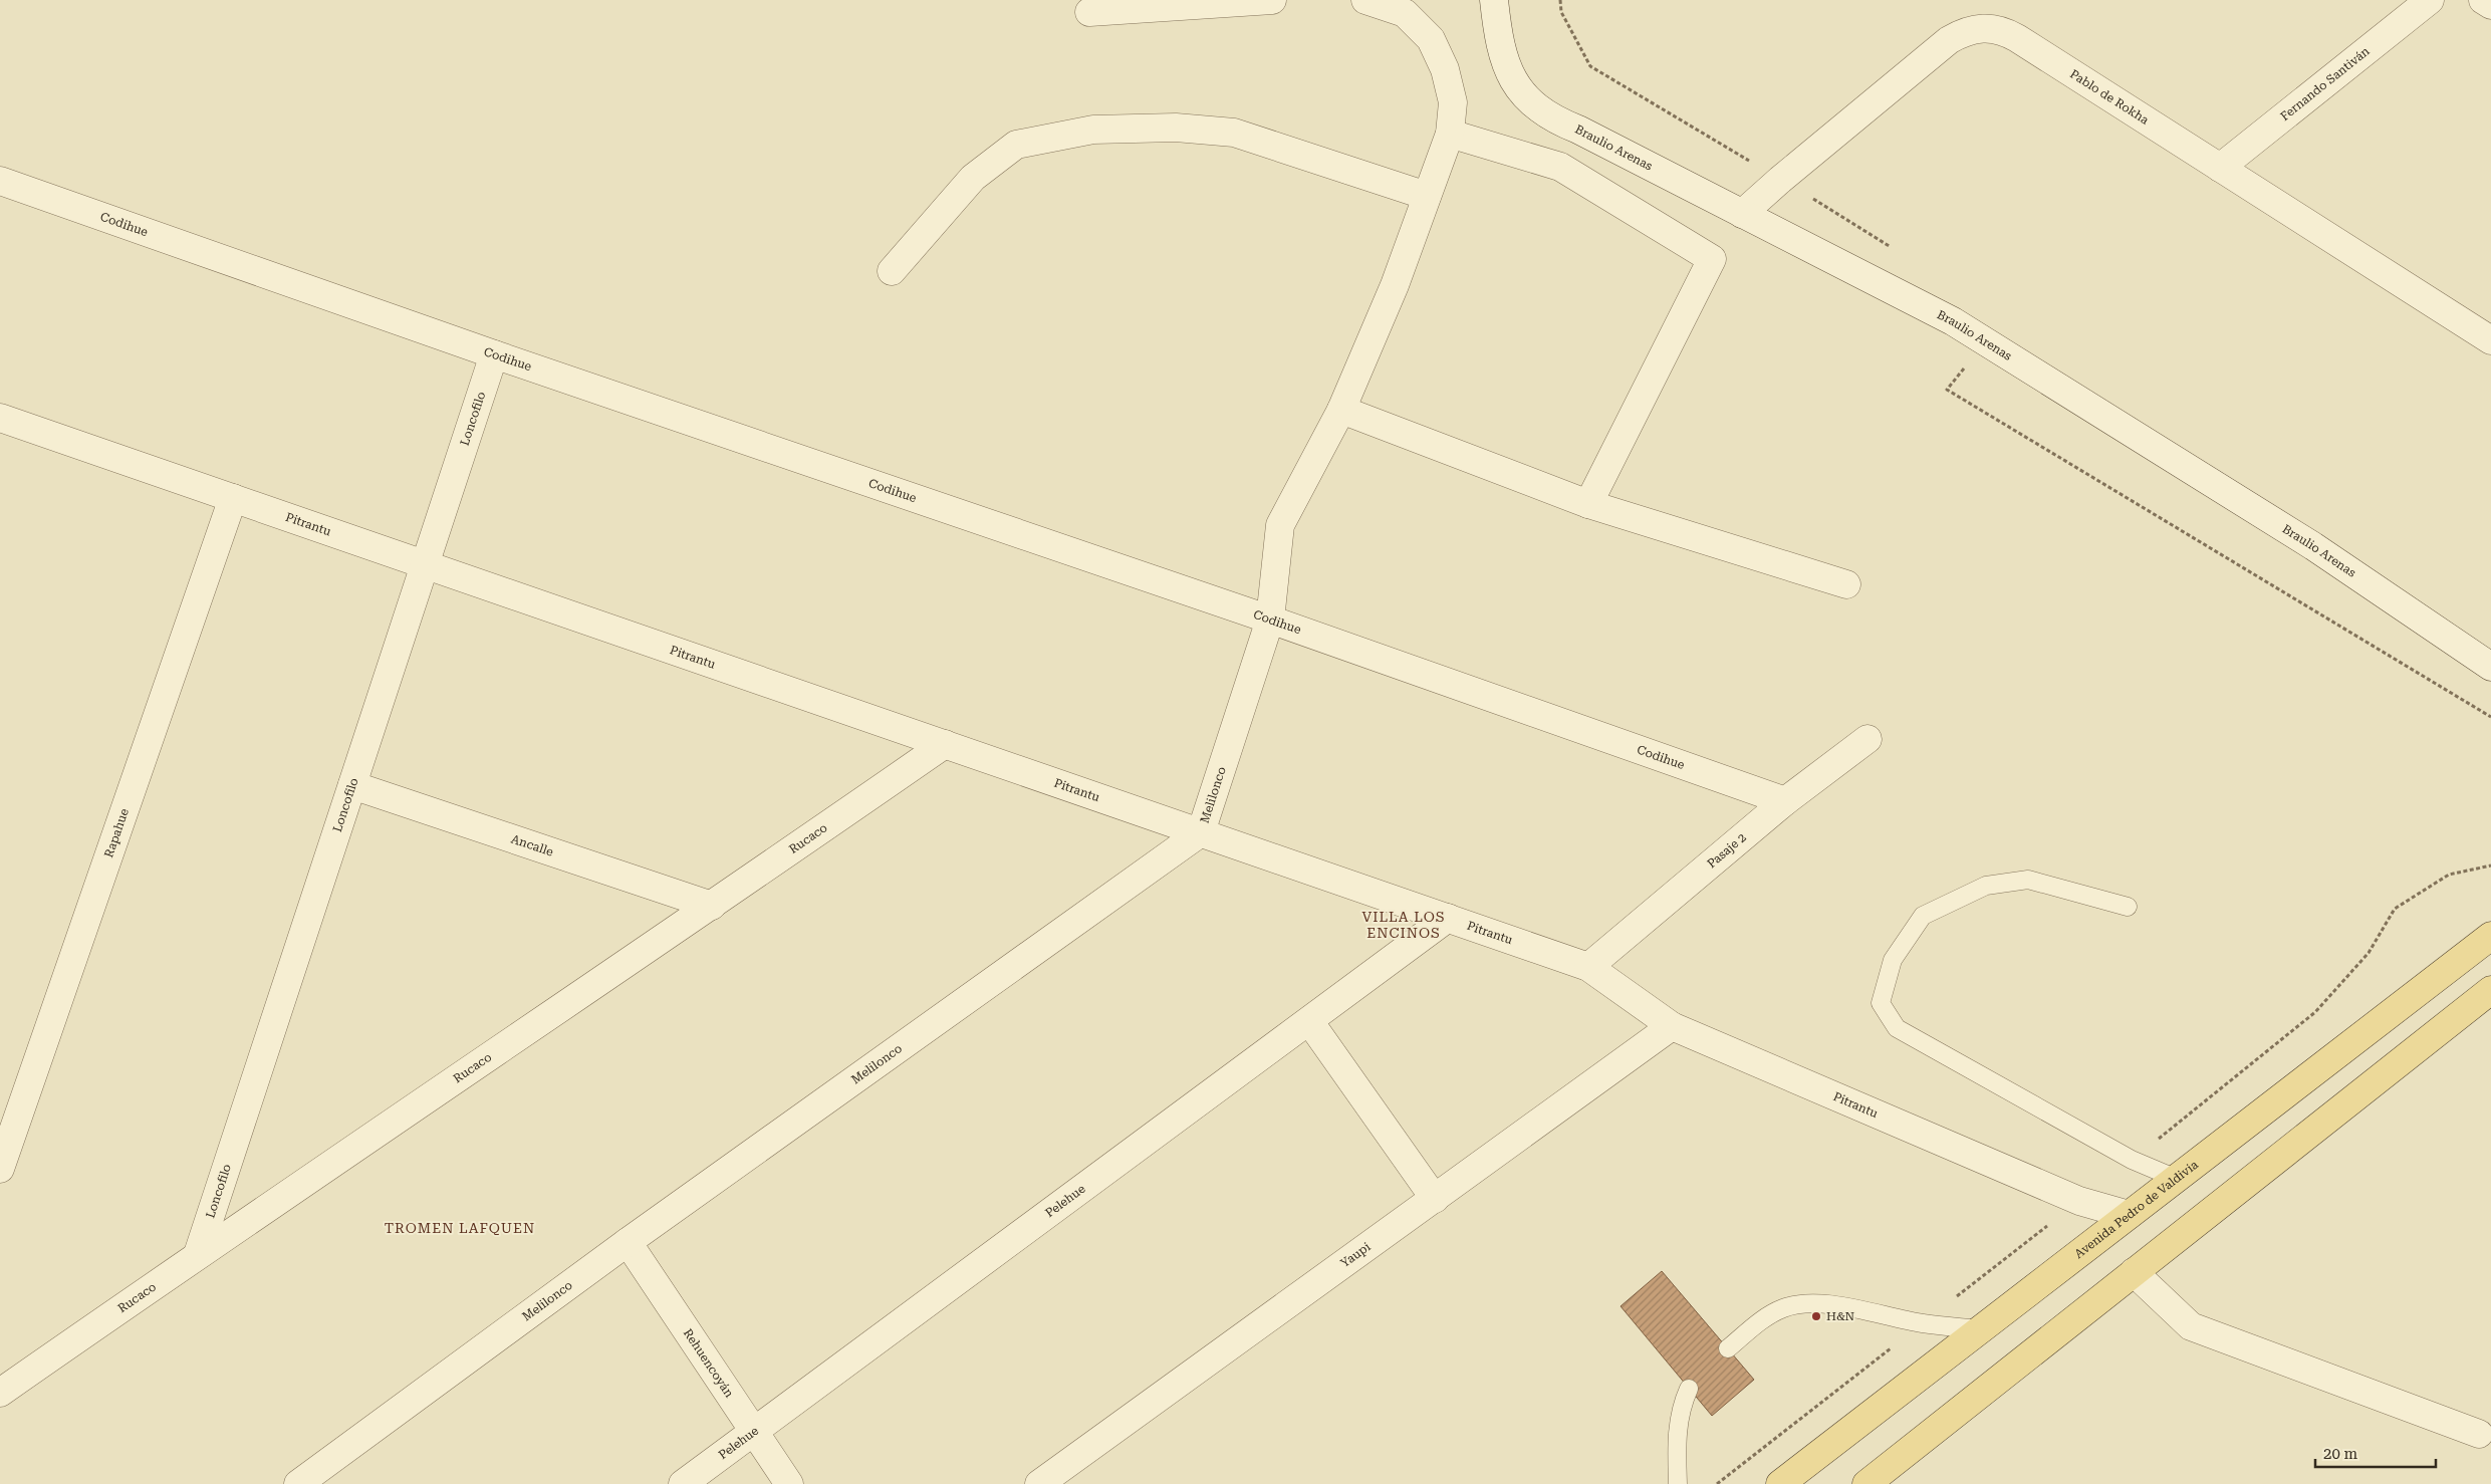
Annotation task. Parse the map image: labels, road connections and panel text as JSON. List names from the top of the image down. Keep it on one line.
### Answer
{"streets":{"main road":["Avenida Pedro de Valdivia"],"street":["Fernando Santiván","Pablo de Rokha","Braulio Arenas","Codihue","Loncofilo","Pitrantu","Melilonco","Rapahue","Rucaco","Ancalle","Pasaje 2","Pelehue","Yaupi","Rehuencoyán"]},"crossings":[["Fernando Santiván","Pablo de Rokha"],["Pablo de Rokha","Braulio Arenas"],["Codihue","Loncofilo"],["Codihue","Melilonco"],["Codihue","Pasaje 2"],["Loncofilo","Pitrantu"],["Loncofilo","Rucaco"],["Loncofilo","Ancalle"],["Pitrantu","Melilonco"],["Pitrantu","Rapahue"],["Pitrantu","Rucaco"],["Pitrantu","Pasaje 2"],["Pitrantu","Pelehue"],["Pitrantu","Avenida Pedro de Valdivia"],["Pitrantu","Yaupi"],["Melilonco","Rehuencoyán"],["Rucaco","Ancalle"],["Pelehue","Rehuencoyán"]],"districts":["VILLA LOS ENCINOS","TROMEN LAFQUEN"],"places":["H&N"],"scale_bar":"20 m"}
